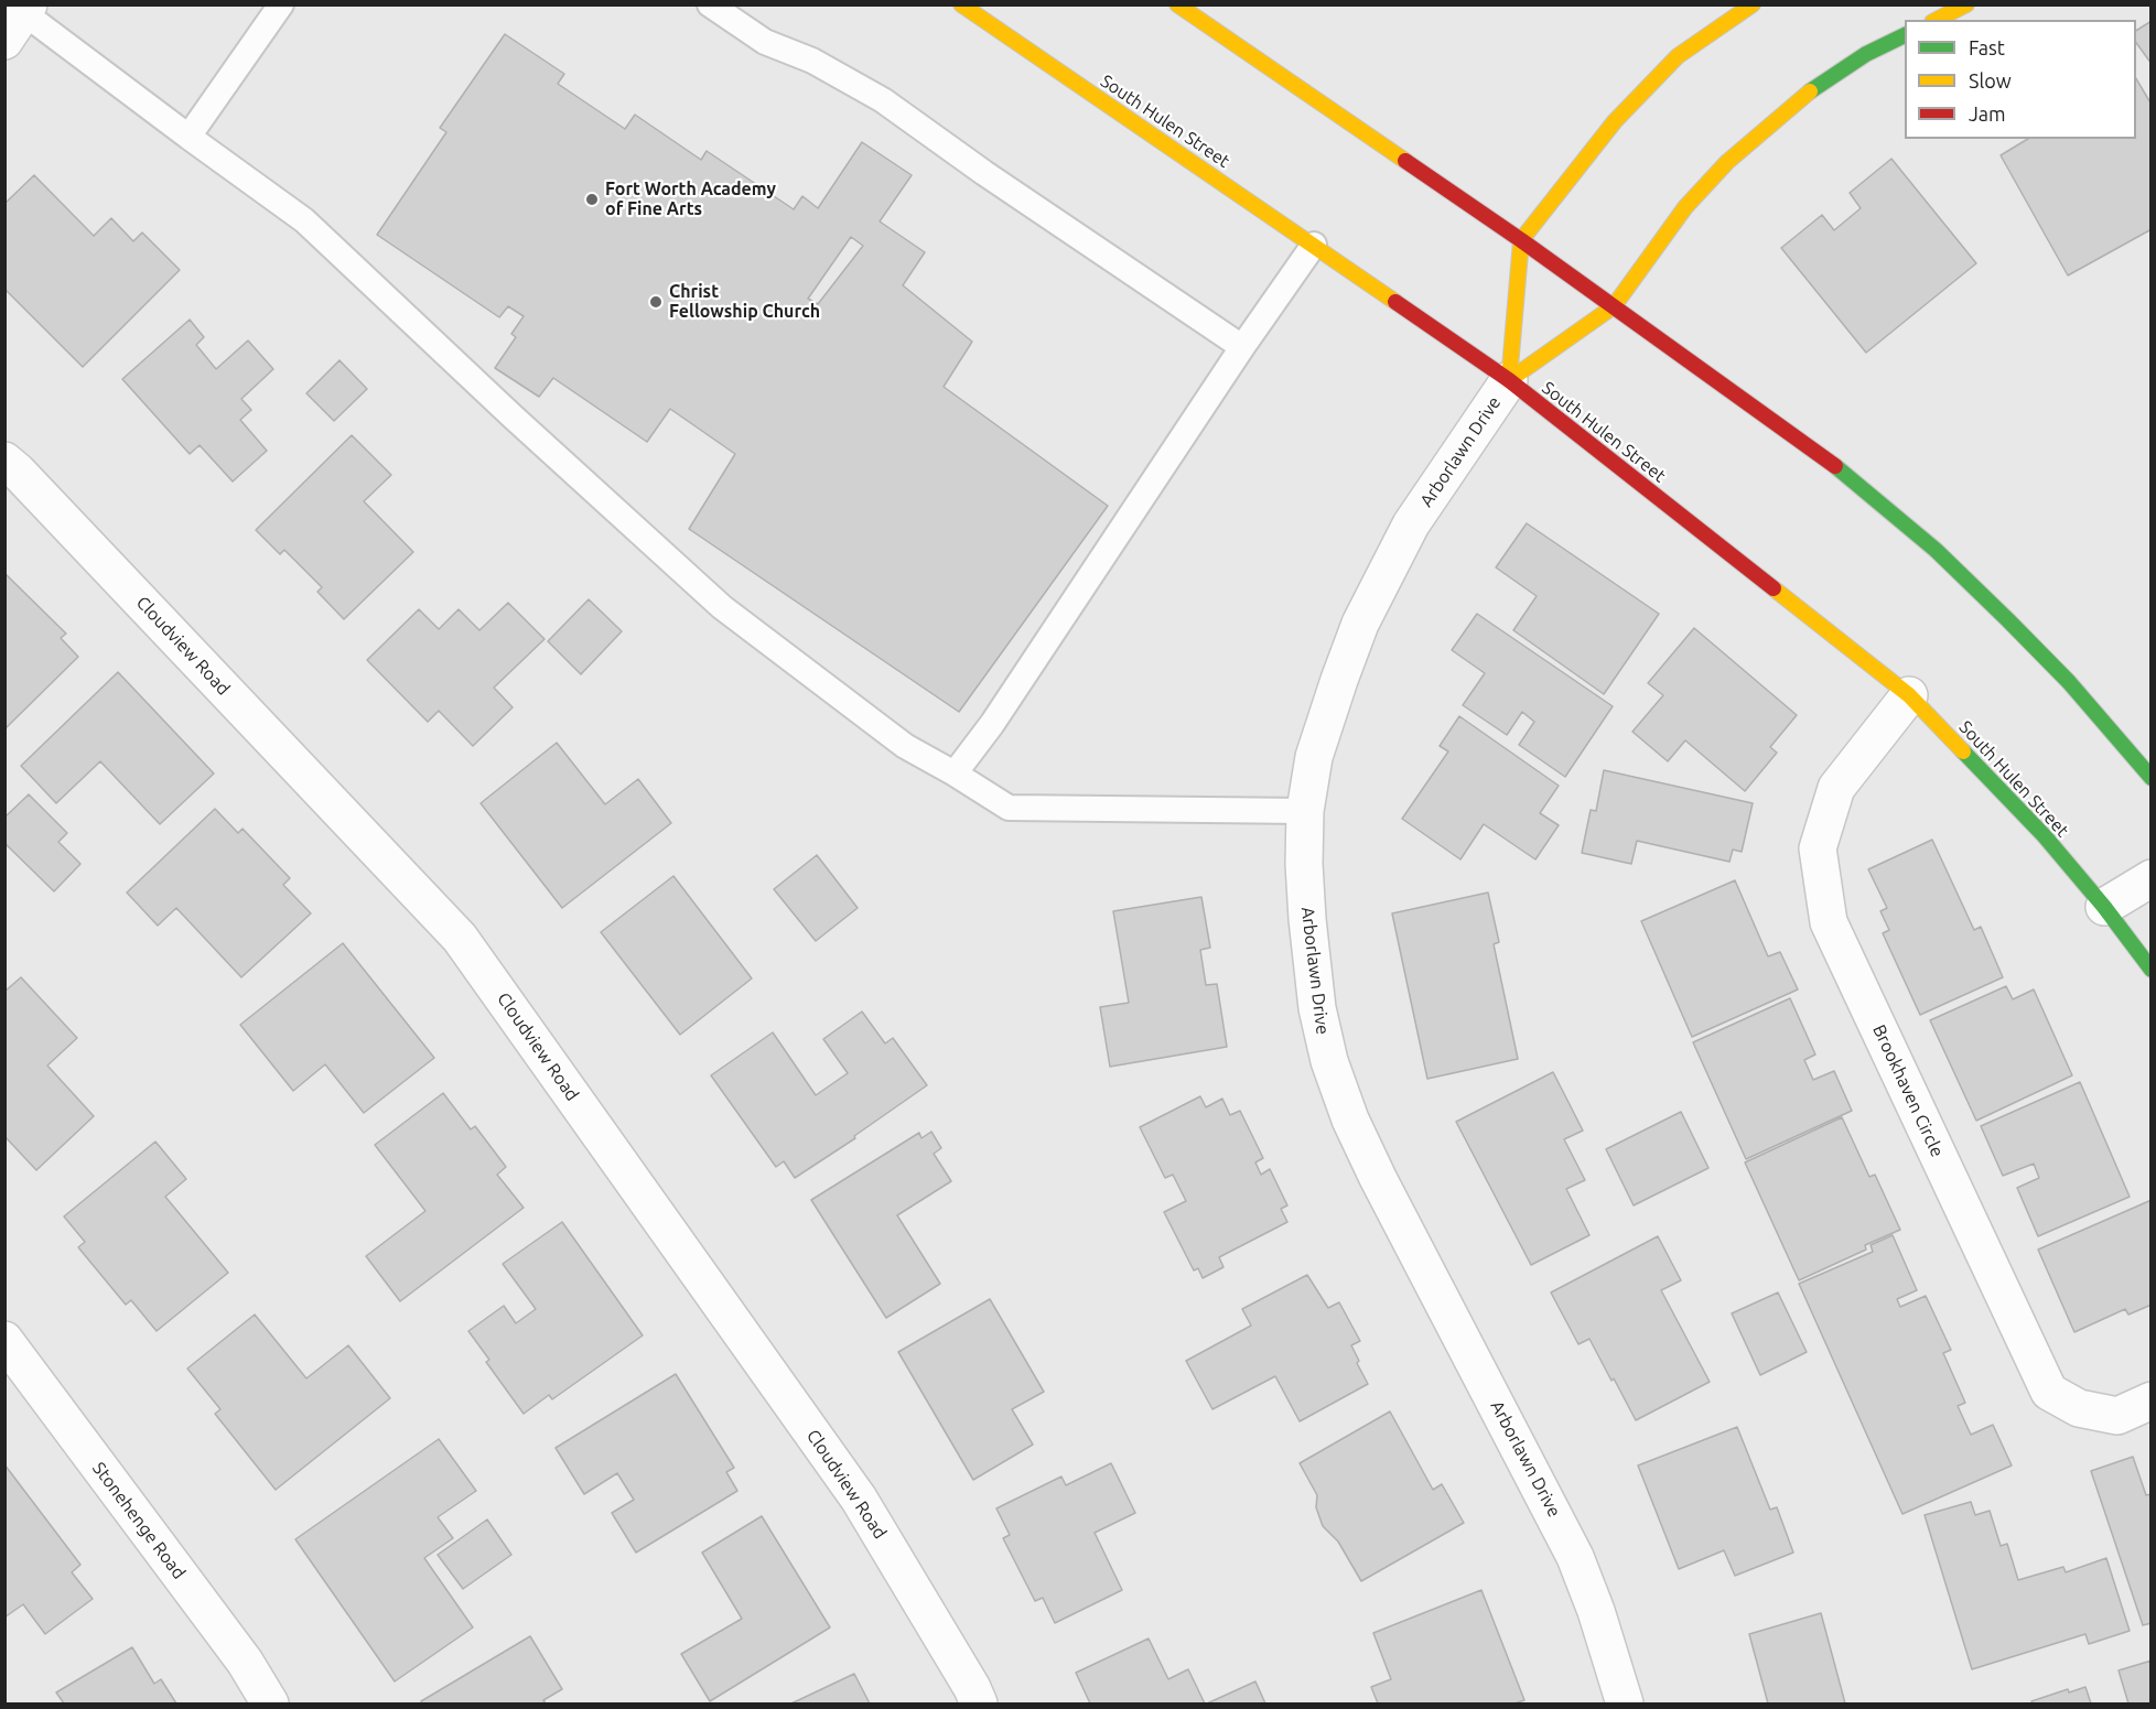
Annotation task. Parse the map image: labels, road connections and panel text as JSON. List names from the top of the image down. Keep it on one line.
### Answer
{"streets":{"main road":["South Hulen Street","Arborlawn Drive"],"street":["Cloudview Road","Brookhaven Circle","Stonehenge Road"]},"crossings":[["South Hulen Street","Arborlawn Drive"],["South Hulen Street","Brookhaven Circle"]],"places":["Fort Worth Academy of Fine Arts","Christ Fellowship Church"],"legend":["Fast","Slow","Jam"]}
